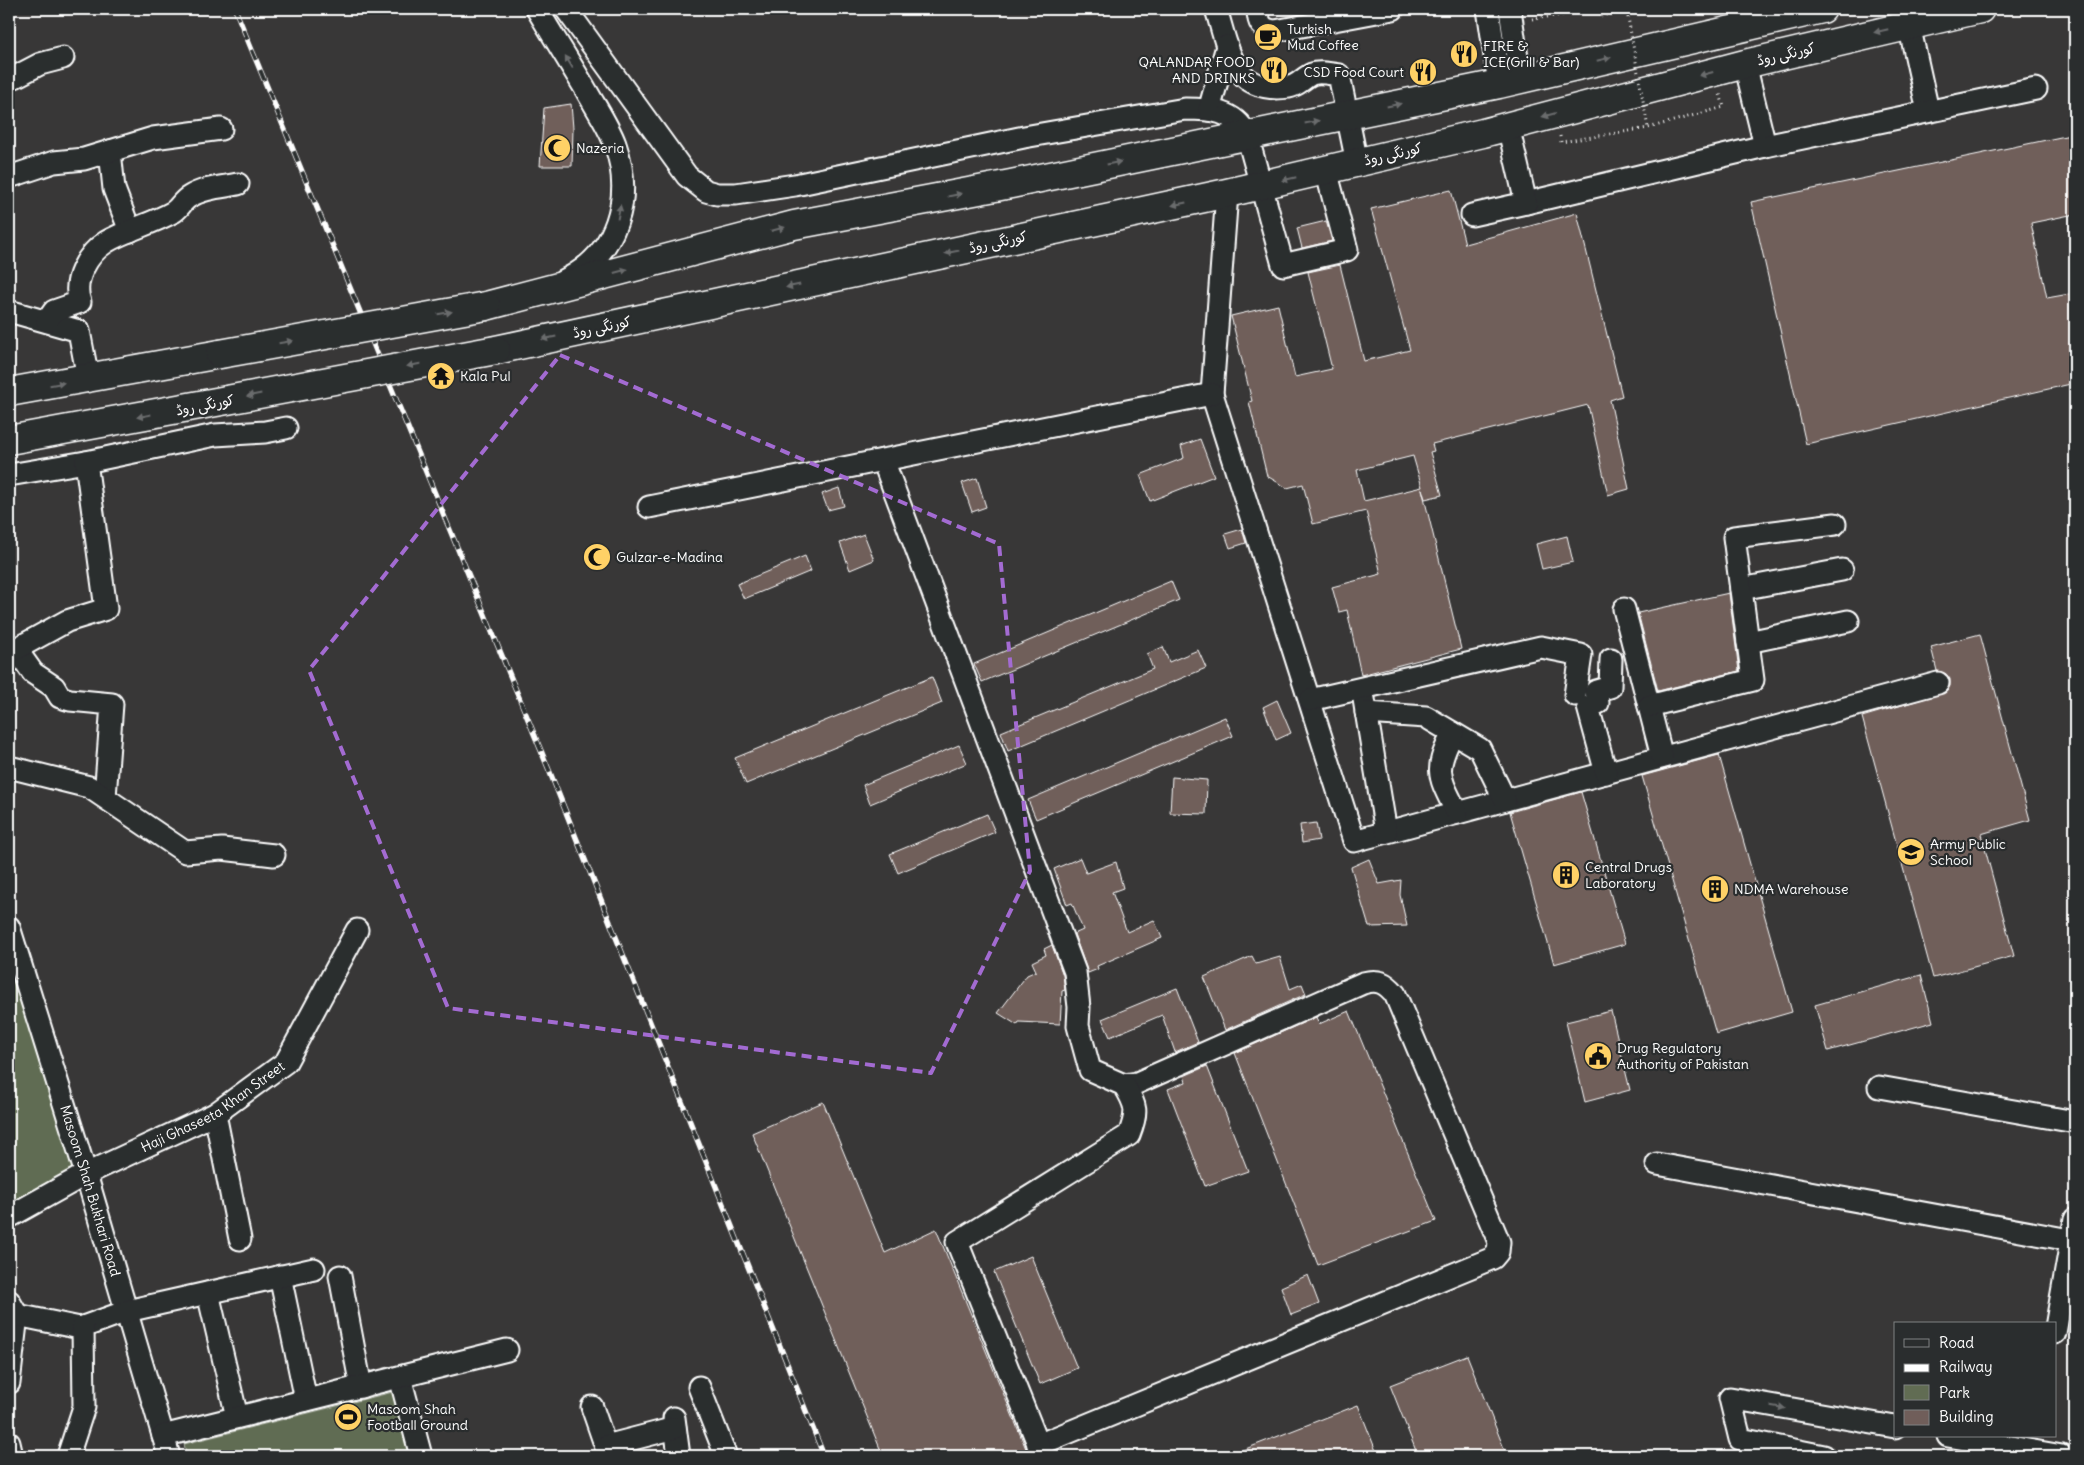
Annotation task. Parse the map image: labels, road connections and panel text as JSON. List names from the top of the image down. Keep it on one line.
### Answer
{"streets":{"main road":["کورنگی روڈ"],"street":["Haji Ghaseeta Khan Street","Masoom Shah Bukhari Road"]},"crossings":[["Haji Ghaseeta Khan Street","Masoom Shah Bukhari Road"]],"places":{"cafe":["Turkish Mud Coffee"],"restaurant":["FIRE & ICE(Grill & Bar)","QALANDAR FOOD AND DRINKS","CSD Food Court"],"mosque":["Nazeria","Gulzar-e-Madina"],"temple":["Kala Pul"],"school or university":["Army Public School"],"building":["Central Drugs Laboratory","NDMA Warehouse"],"public building":["Drug Regulatory Authority of Pakistan"],"sports":["Masoom Shah Football Ground"]},"legend":["Road","Railway","Park","Building"]}
